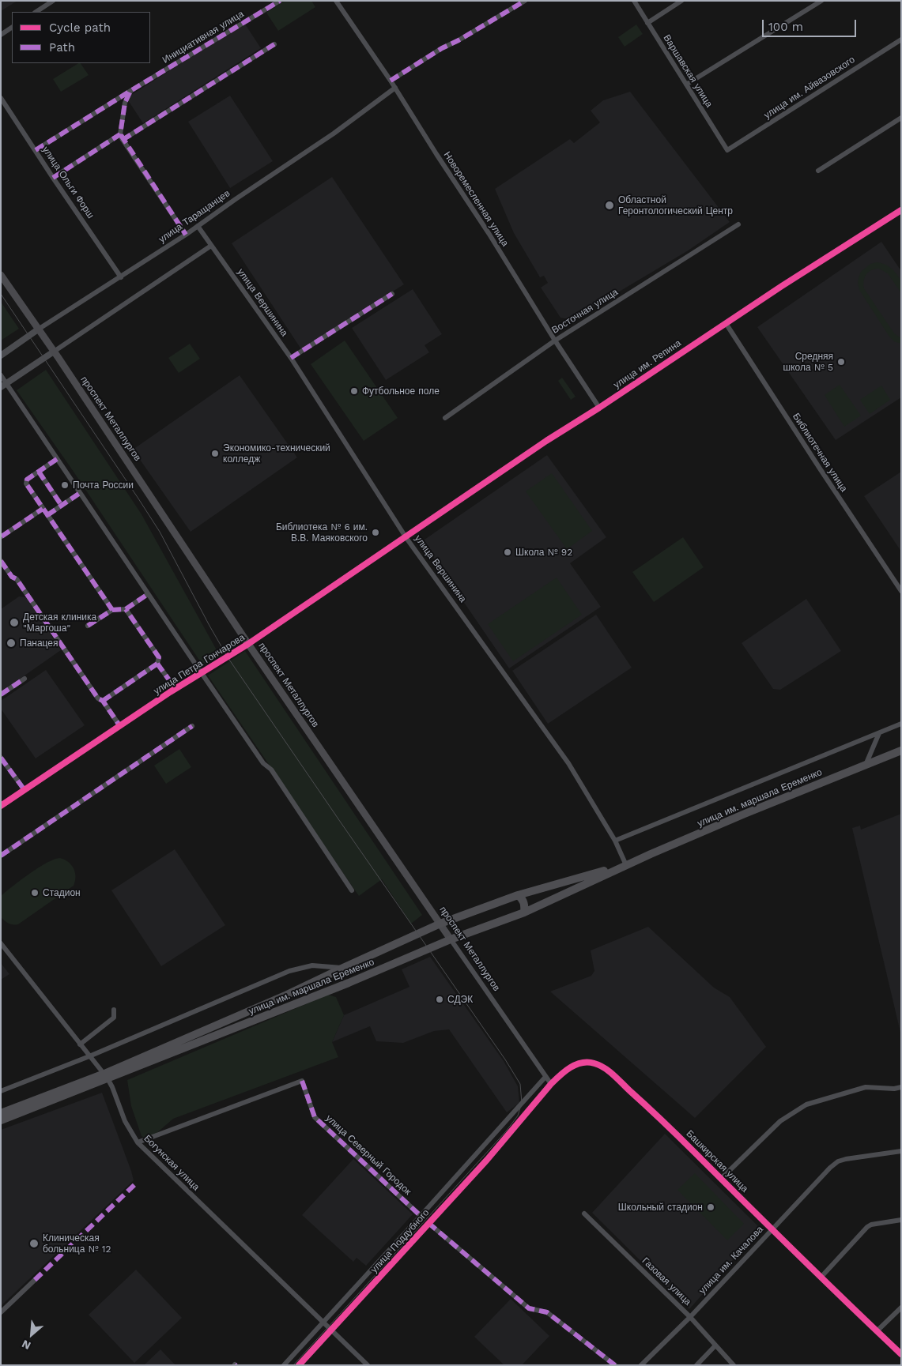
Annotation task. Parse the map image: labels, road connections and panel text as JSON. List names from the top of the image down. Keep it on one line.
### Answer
{"streets":{"highway":["улица им. маршала Еременко"],"main road":["проспект Металлургов"],"street":["Инициативная улица","Варшавская улица","улица им. Айвазовского","улица Ольги Форш","Новоремесленная улица","улица Таращанцев","улица Вершинина","Восточная улица","улица им. Репина","Библиотечная улица","улица Петра Гончарова","улица Северный Городок","Башкирская улица","Богунская улица","улица Поддубного","улица им. Качалова","Газовая улица"]},"crossings":[["Инициативная улица","улица Ольги Форш"],["Варшавская улица","улица им. Айвазовского"],["улица Ольги Форш","улица Таращанцев"],["Новоремесленная улица","улица Таращанцев"],["Новоремесленная улица","Восточная улица"],["Новоремесленная улица","улица им. Репина"],["улица Таращанцев","улица Вершинина"],["улица Таращанцев","проспект Металлургов"],["улица Вершинина","улица им. Репина"],["улица Вершинина","улица Петра Гончарова"],["улица Вершинина","улица им. маршала Еременко"],["улица им. Репина","Библиотечная улица"],["улица им. Репина","улица Петра Гончарова"],["проспект Металлургов","улица Петра Гончарова"],["проспект Металлургов","улица им. маршала Еременко"],["проспект Металлургов","Башкирская улица"],["проспект Металлургов","улица Поддубного"],["улица им. маршала Еременко","Богунская улица"],["улица Северный Городок","Богунская улица"],["улица Северный Городок","улица Поддубного"],["Башкирская улица","улица Поддубного"],["Башкирская улица","улица им. Качалова"],["Богунская улица","улица Поддубного"],["улица им. Качалова","Газовая улица"]],"places":["Областной Геронтологический Центр","Средняя школа № 5","Футбольное поле","Экономико-технический колледж","Почта России","Библиотека № 6 им. В.В. Маяковского","Школа № 92","Детская клиника \"Маргоша\"","Панацея","Стадион","СДЭК","Школьный стадион","Клиническая больница № 12"],"legend":["Cycle path","Path"],"scale_bar":"100 m","north":"bottom left"}
